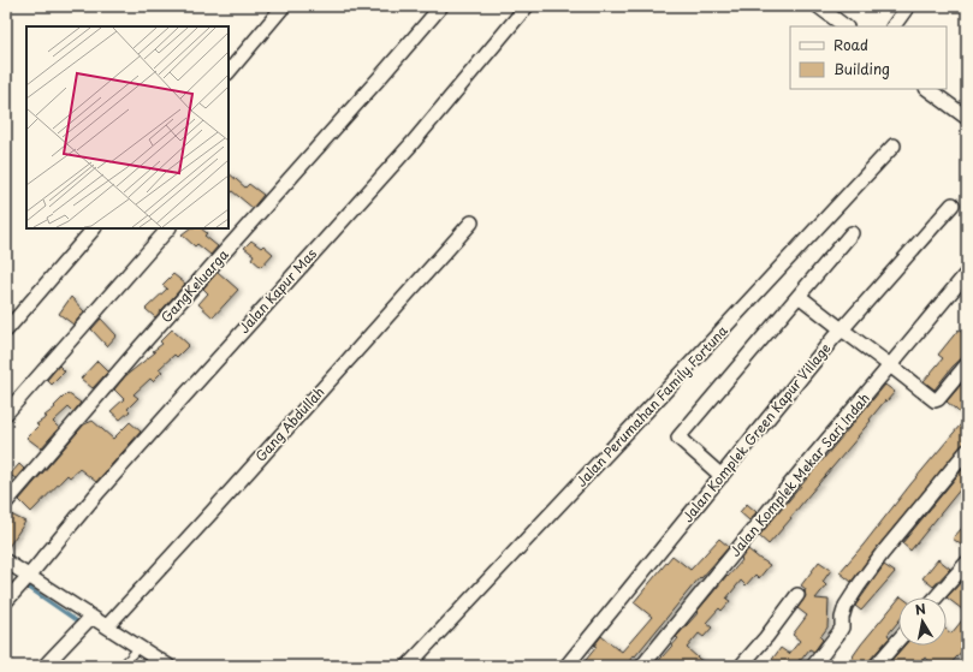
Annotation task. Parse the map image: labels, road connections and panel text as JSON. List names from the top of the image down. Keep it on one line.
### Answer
{"streets":{"street":["GangKeluarga","Jalan Kapur Mas","Jalan Perumahan Family Fortuna","Gang Abdullah","Jalan Komplek Green Kapur Village","Jalan Komplek Mekar Sari Indah"]},"legend":["Road","Building"],"north":"top"}
